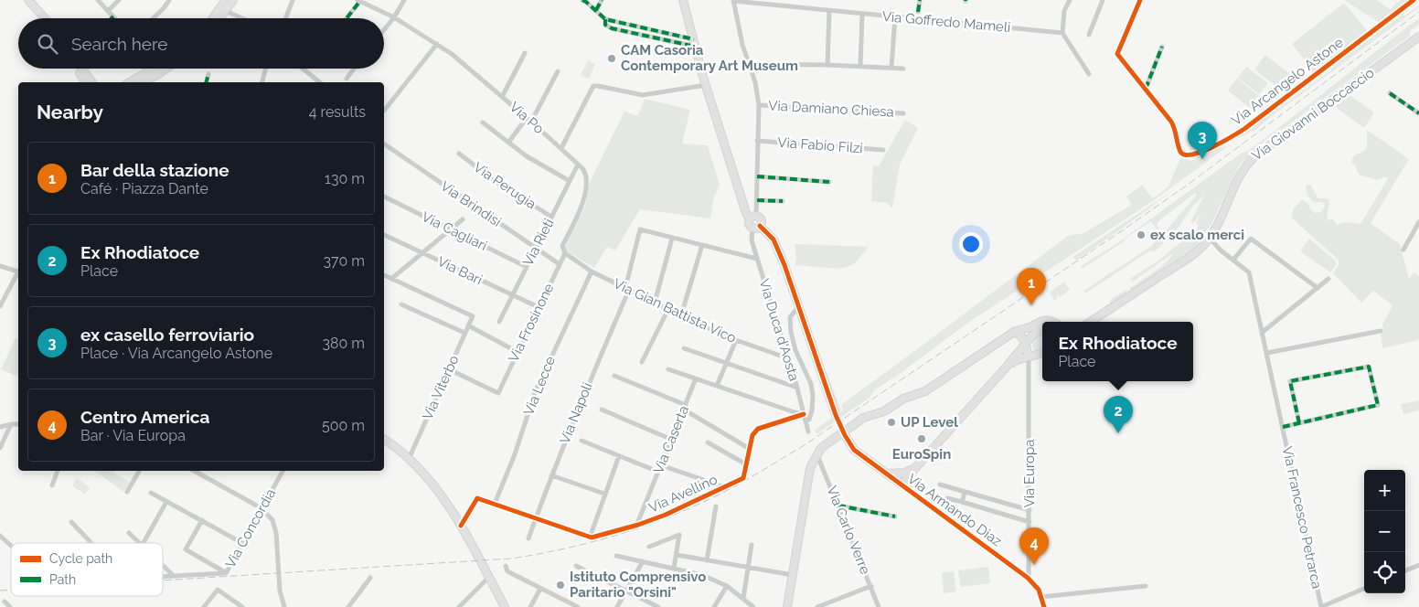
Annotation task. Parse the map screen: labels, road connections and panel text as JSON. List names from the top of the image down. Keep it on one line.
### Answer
{"streets":{"street":["Via Goffredo Mameli","Via Arcangelo Astone","Via Damiano Chiesa","Via Giovanni Boccaccio","Via Po","Via Fabio Filzi","Via Perugia","Via Brindisi","Via Cagliari","Via Rieti","Via Bari","Via Gian Battista Vico","Via Frosinone","Via Duca d'Aosta","Via Lecce","Via Viterbo","Via Napoli","Via Caserta","Via Europa","Via Avellino","Via Armando Diaz","Via Francesco Petrarca","Via Concordia","Via Carlo Verre"]},"crossings":[["Via Giovanni Boccaccio","Via Francesco Petrarca"],["Via Po","Via Rieti"],["Via Po","Via Gian Battista Vico"],["Via Po","Via Frosinone"],["Via Perugia","Via Rieti"],["Via Brindisi","Via Rieti"],["Via Brindisi","Via Frosinone"],["Via Cagliari","Via Rieti"],["Via Rieti","Via Bari"],["Via Bari","Via Frosinone"],["Via Gian Battista Vico","Via Frosinone"],["Via Gian Battista Vico","Via Duca d'Aosta"],["Via Gian Battista Vico","Via Lecce"],["Via Gian Battista Vico","Via Napoli"],["Via Frosinone","Via Viterbo"],["Via Duca d'Aosta","Via Avellino"],["Via Caserta","Via Avellino"],["Via Europa","Via Armando Diaz"]],"places":["CAM Casoria Contemporary Art Museum","ex scalo merci","UP Level","EuroSpin","Istituto Comprensivo Paritario \"Orsini\""],"legend":["Cycle path","Path"],"page":{"search":"Search here","heading":["Nearby","4 results"],"pins":["3","1","2","4"],"list":[{"mark":"1","name":"Bar della stazione","note":"Café · Piazza Dante","value":"130 m"},{"mark":"2","name":"Ex Rhodiatoce","note":"Place","value":"370 m"},{"mark":"3","name":"ex casello ferroviario","note":"Place · Via Arcangelo Astone","value":"380 m"},{"mark":"4","name":"Centro America","note":"Bar · Via Europa","value":"500 m"}],"popup":["Ex Rhodiatoce","Place"],"map_buttons":["+","−"]}}
